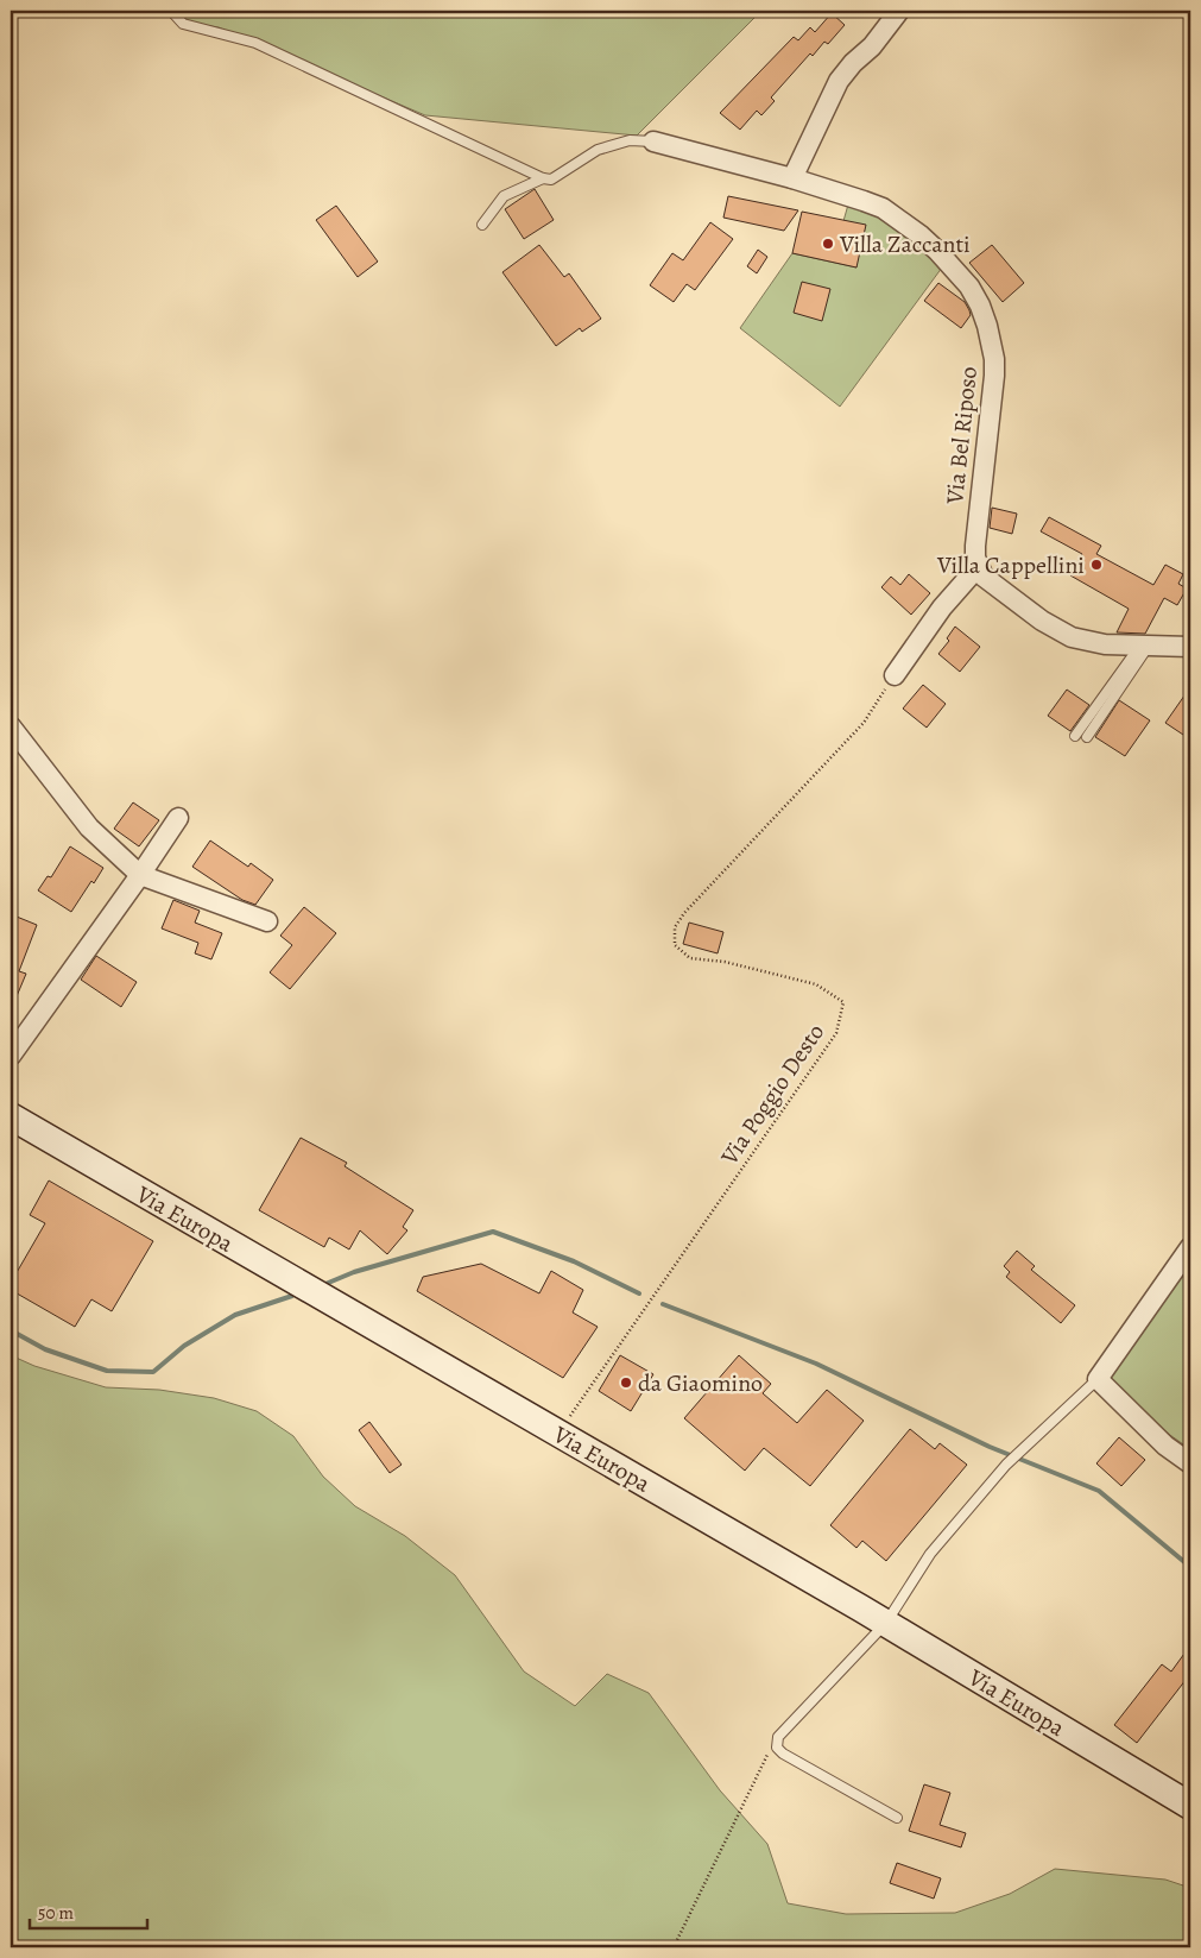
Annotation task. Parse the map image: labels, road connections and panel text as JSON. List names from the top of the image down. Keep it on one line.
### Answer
{"streets":{"main road":["Via Europa"],"street":["Via Bel Riposo"],"path":["Via Poggio Desto"]},"crossings":[["Via Poggio Desto","Via Europa"]],"places":["Villa Zaccanti","Villa Cappellini","da Giaomino"],"scale_bar":"50 m"}
